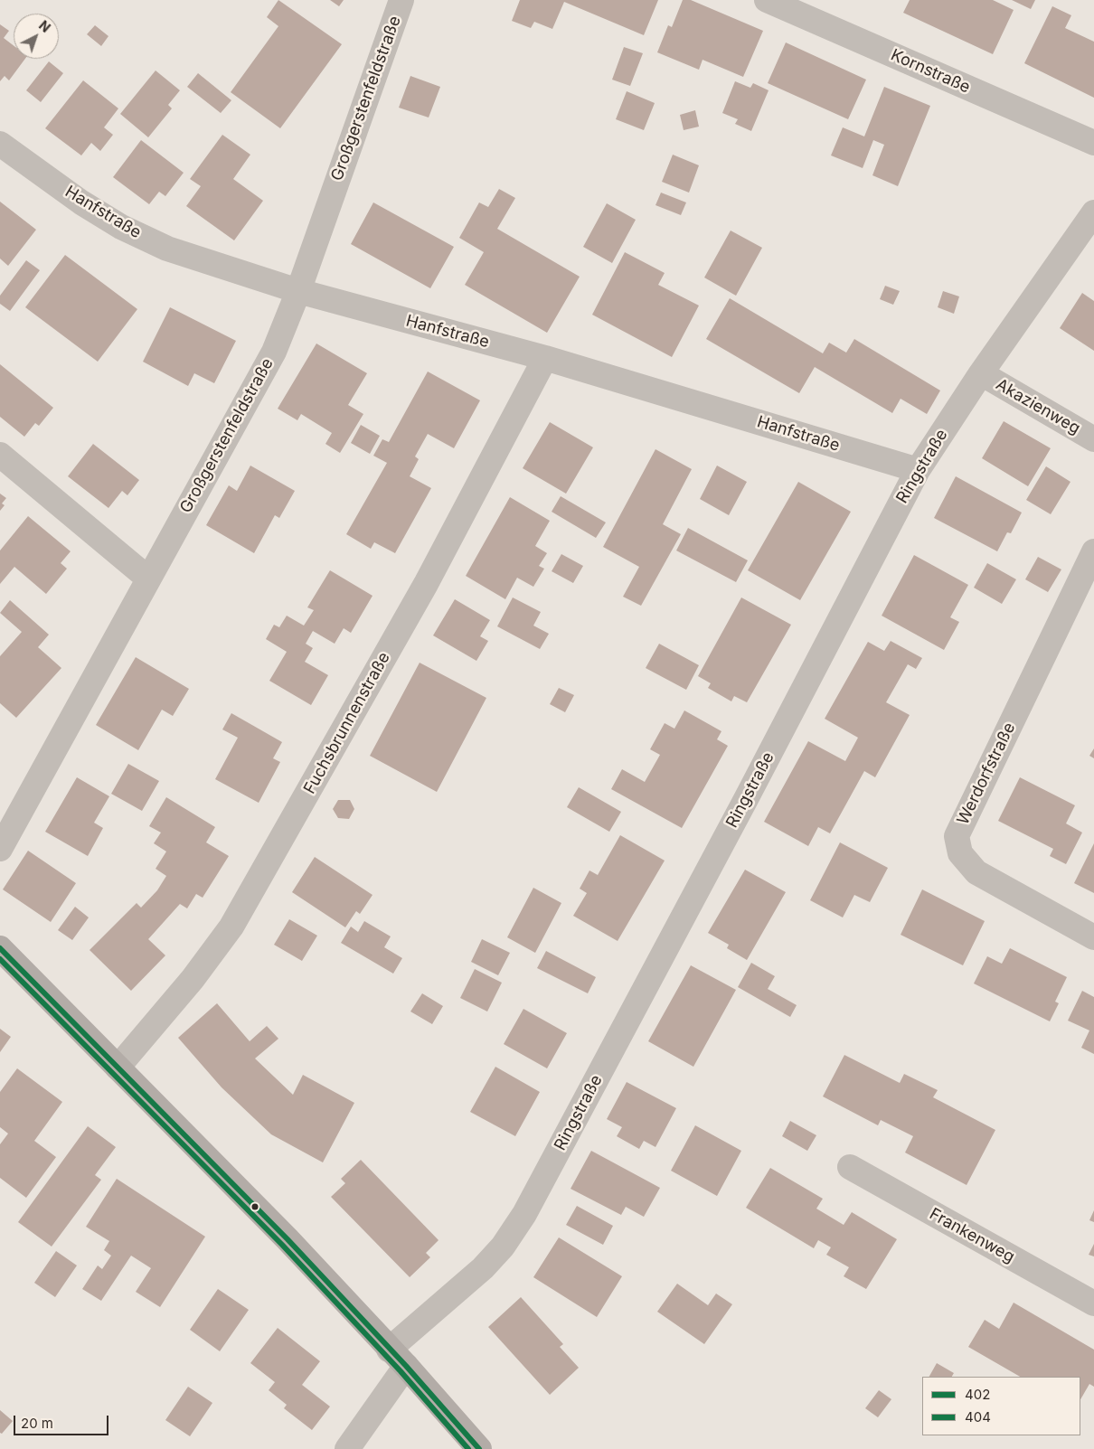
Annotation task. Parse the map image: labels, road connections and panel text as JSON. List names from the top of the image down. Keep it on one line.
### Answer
{"streets":{"street":["Kornstraße","Großgerstenfeldstraße","Hanfstraße","Akazienweg","Ringstraße","Fuchsbrunnenstraße","Werdorfstraße","Frankenweg"]},"crossings":[["Großgerstenfeldstraße","Hanfstraße"],["Hanfstraße","Ringstraße"],["Hanfstraße","Fuchsbrunnenstraße"],["Akazienweg","Ringstraße"]],"lines":["transit line 402","transit line 404"],"legend":["402","404"],"scale_bar":"20 m","north":"top right"}
